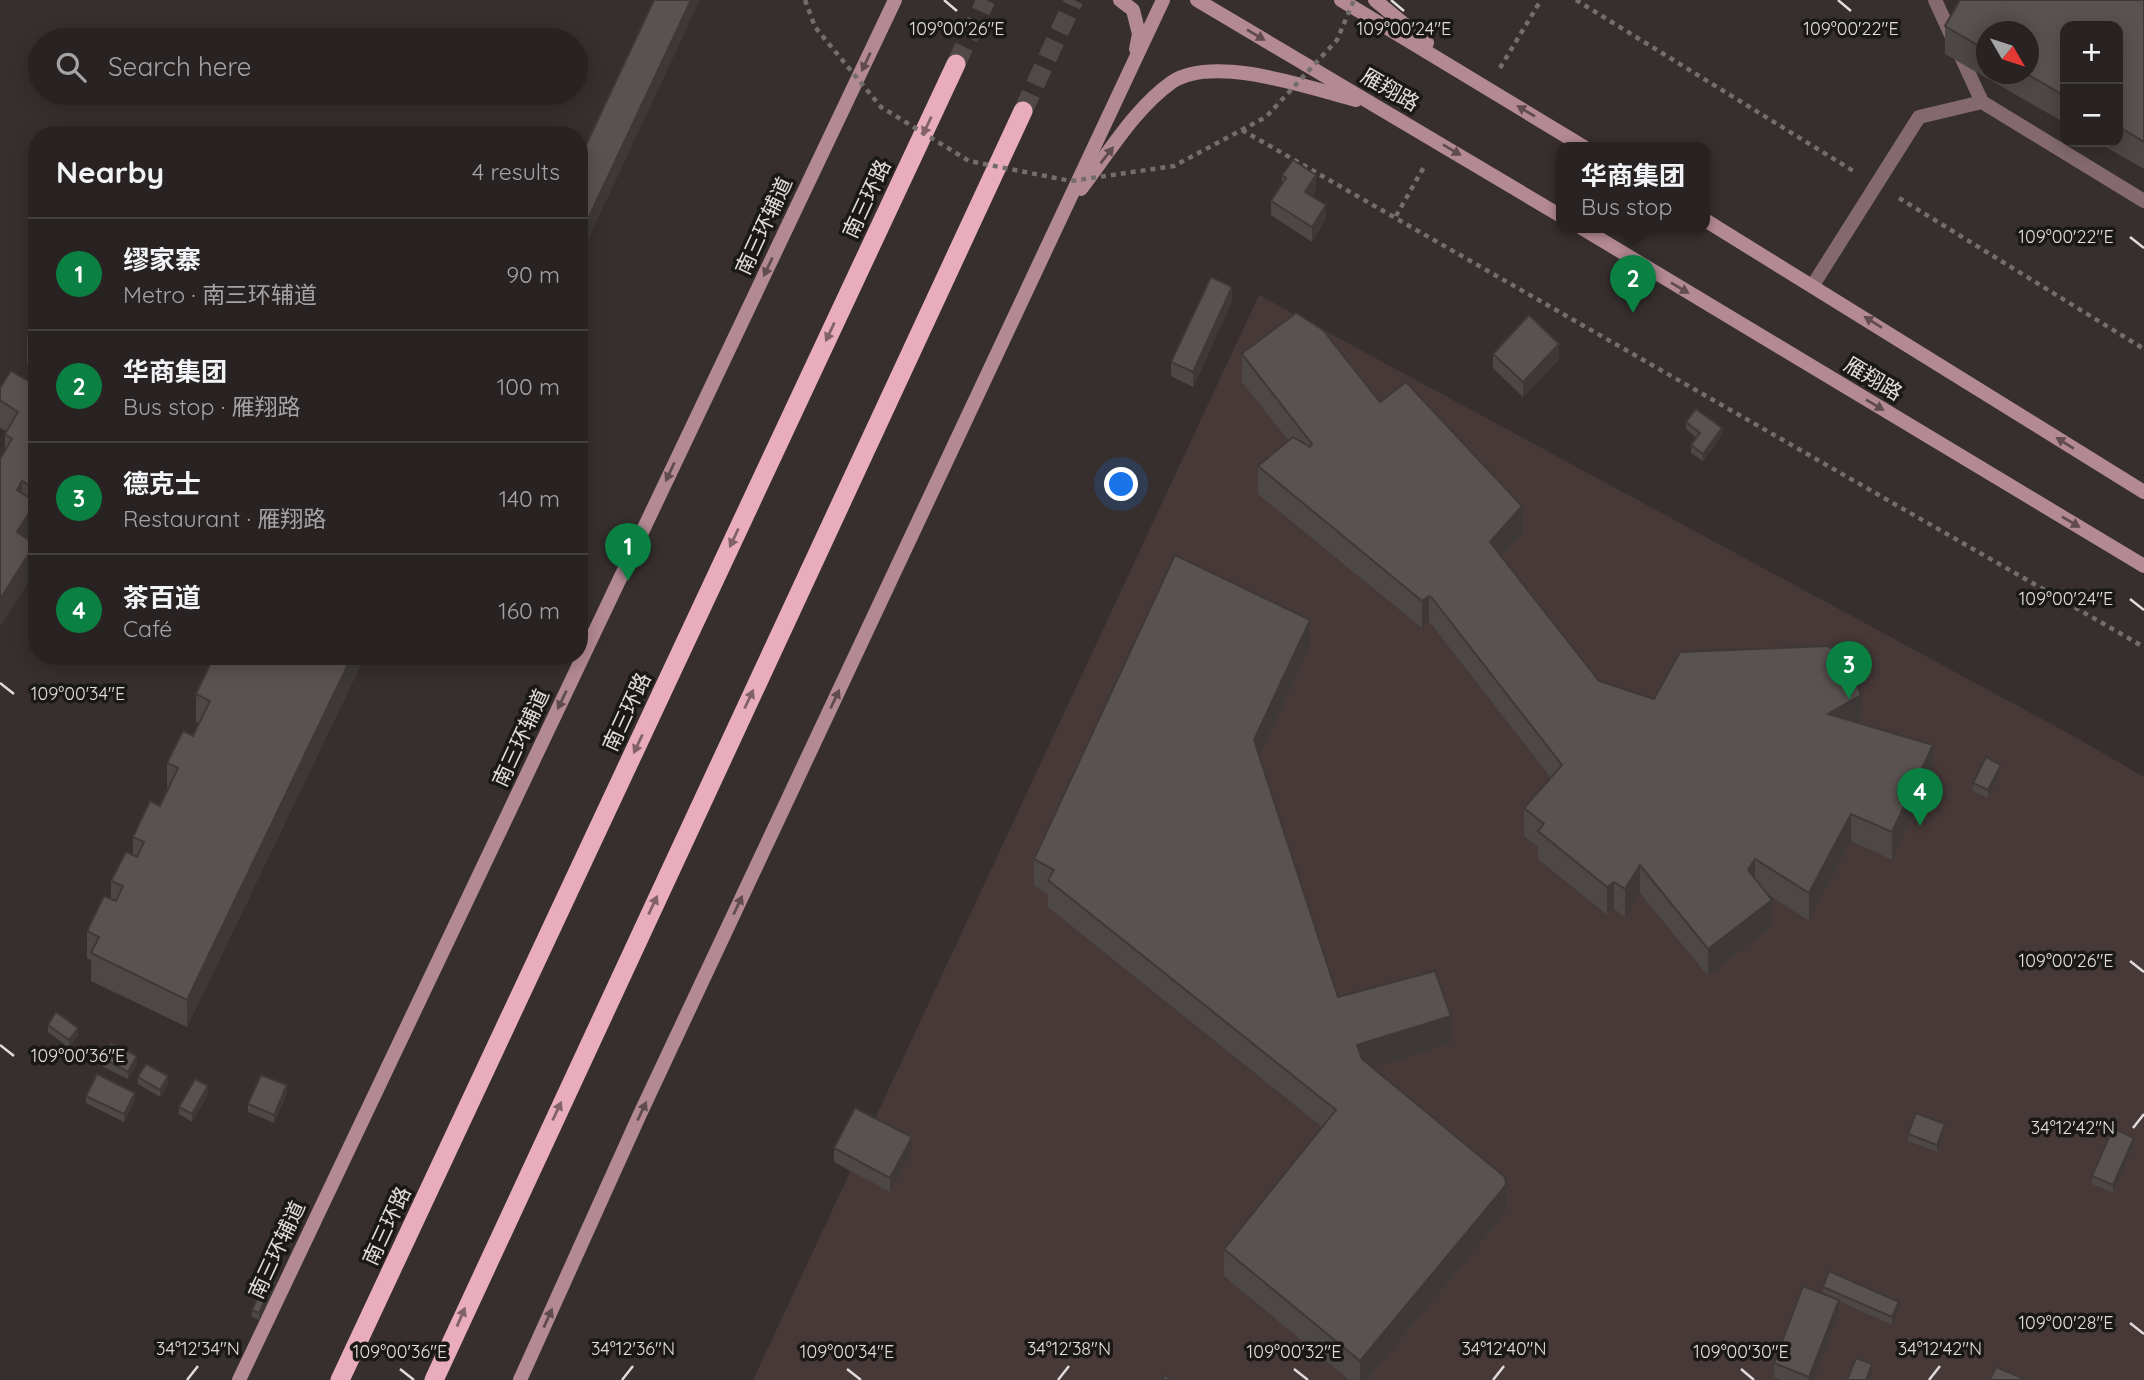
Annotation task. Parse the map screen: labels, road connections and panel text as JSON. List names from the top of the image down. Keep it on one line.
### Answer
{"streets":{"highway":["南三环路"],"main road":["雁翔路","南三环辅道"]},"one_way":["南三环辅道"],"north":"bottom right","page":{"map_buttons":["+","−"],"search":"Search here","heading":["Nearby","4 results"],"popup":["华商集团","Bus stop"],"list":[{"mark":"1","name":"缪家寨","note":"Metro · 南三环辅道","value":"90 m"},{"mark":"2","name":"华商集团","note":"Bus stop · 雁翔路","value":"100 m"},{"mark":"3","name":"德克士","note":"Restaurant · 雁翔路","value":"140 m"},{"mark":"4","name":"茶百道","note":"Café","value":"160 m"}],"pins":["2","1","3","4"]},"coordinates":["109°00'22\"E","109°00'26\"E","109°00'24\"E","109°00'34\"E","109°00'36\"E","34°12'42\"N","109°00'28\"E","34°12'34\"N","34°12'36\"N","34°12'38\"N","34°12'40\"N","109°00'32\"E","109°00'30\"E"]}
